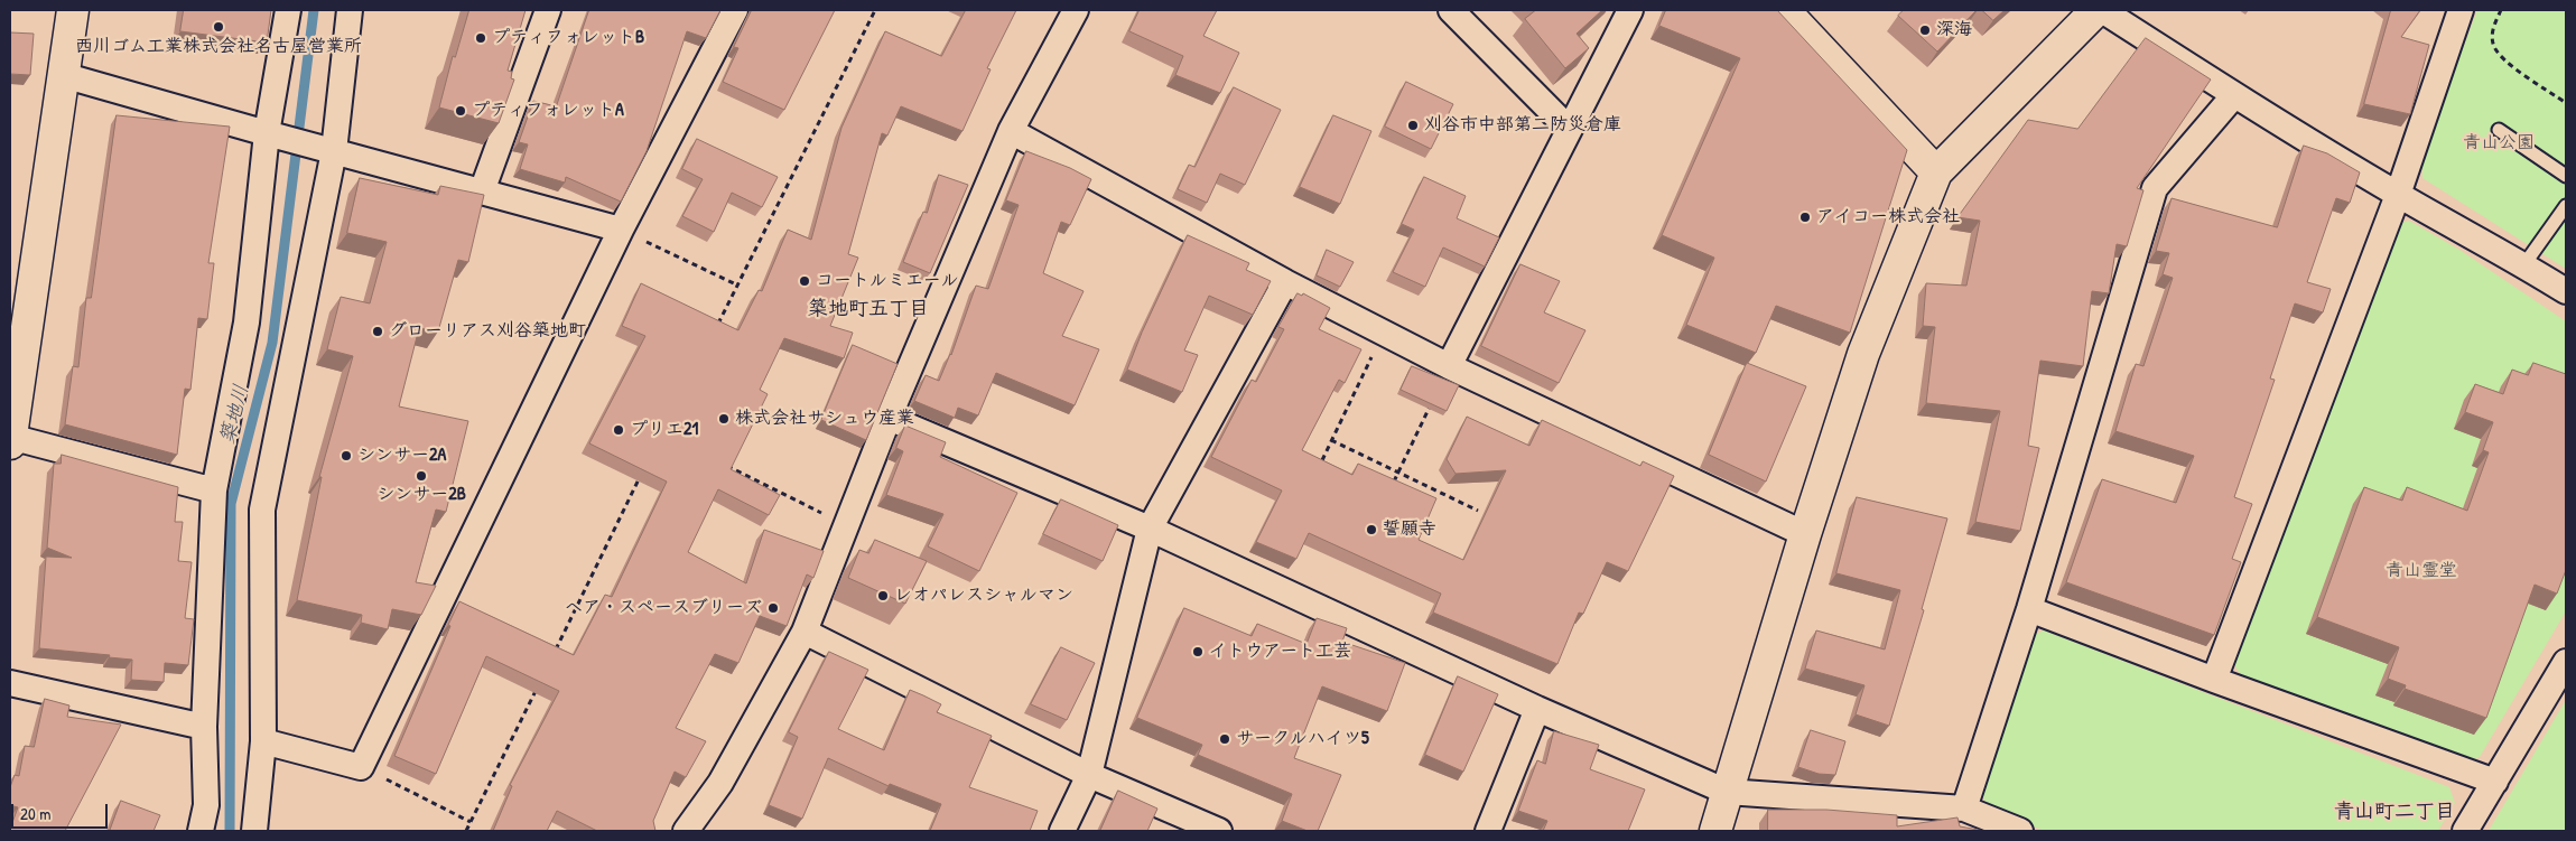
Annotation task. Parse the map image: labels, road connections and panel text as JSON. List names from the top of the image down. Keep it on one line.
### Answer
{"districts":["築地町五丁目","青山町二丁目"],"water":["築地川"],"parks":["青山公園","青山霊堂"],"places":["西川ゴム工業株式会社名古屋営業所","深海","プティフォレットB","プティフォレットA","刈谷市中部第二防災倉庫","アイコー株式会社","コートルミエール","グローリアス刈谷築地町","株式会社サシュウ産業","プリエ21","シンサー2A","シンサー2B","誓願寺","レオパレスシャルマン","ヘア・スペースブリーズ","イトウアート工芸","サークルハイツ5"],"scale_bar":"20 m"}
